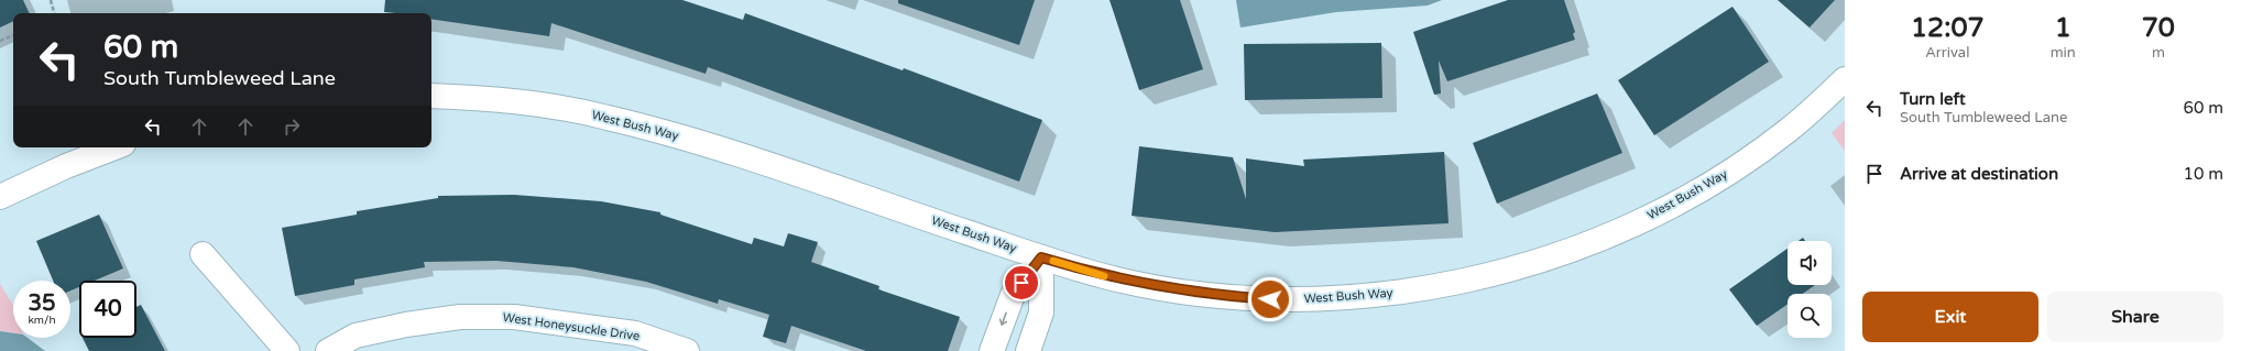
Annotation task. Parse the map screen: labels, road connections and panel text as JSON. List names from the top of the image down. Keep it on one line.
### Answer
{"streets":{"street":["West Bush Way","West Honeysuckle Drive"]},"page":{"eta":["12:07","Arrival","1","min","70","m"],"turn":["60 m","South Tumbleweed Lane"],"list":[{"name":"Turn left","note":"South Tumbleweed Lane","value":"60 m"},{"name":"Arrive at destination","value":"10 m"}],"speed":"35 km/h","limit":"40","buttons":["Exit","Share"]}}
